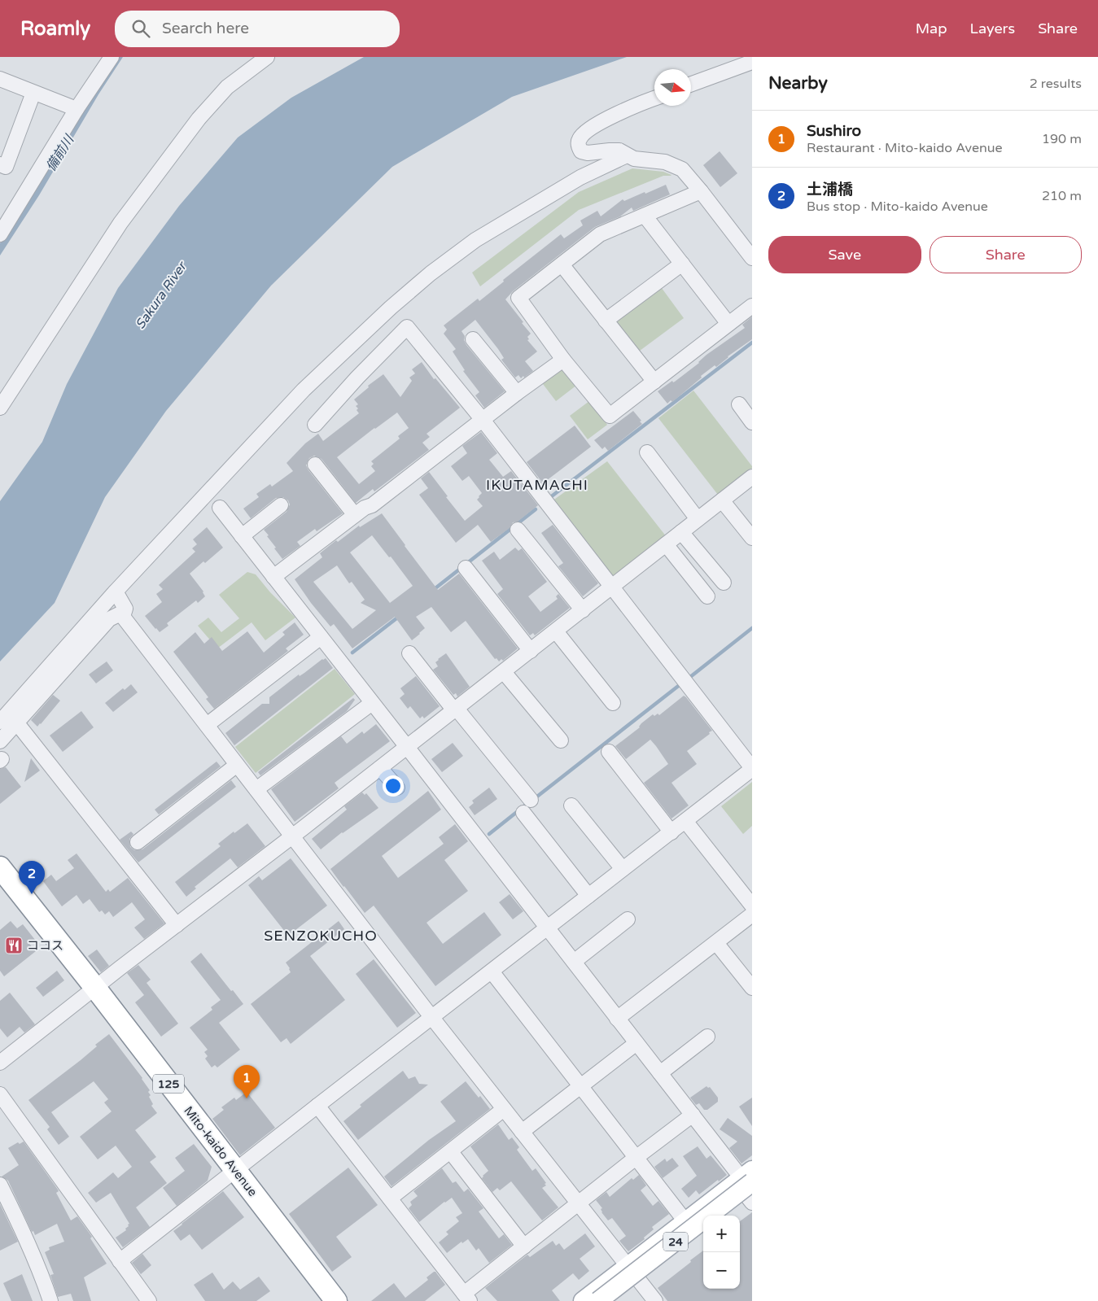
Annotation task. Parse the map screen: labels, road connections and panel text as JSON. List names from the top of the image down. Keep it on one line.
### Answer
{"streets":{"highway":["125","Mito-kaido Avenue"],"main road":["24"]},"districts":["IKUTAMACHI","SENZOKUCHO"],"water":["備前川","Sakura River"],"places":{"restaurant":["ココス"]},"north":"right","page":{"header":"Roamly","search":"Search here","nav":["Map","Layers","Share"],"heading":["Nearby","2 results"],"list":[{"mark":"1","name":"Sushiro","note":"Restaurant · Mito-kaido Avenue","value":"190 m"},{"mark":"2","name":"土浦橋","note":"Bus stop · Mito-kaido Avenue","value":"210 m"}],"buttons":["Save","Share"],"pins":["2","1"],"map_buttons":["+","−"]}}
